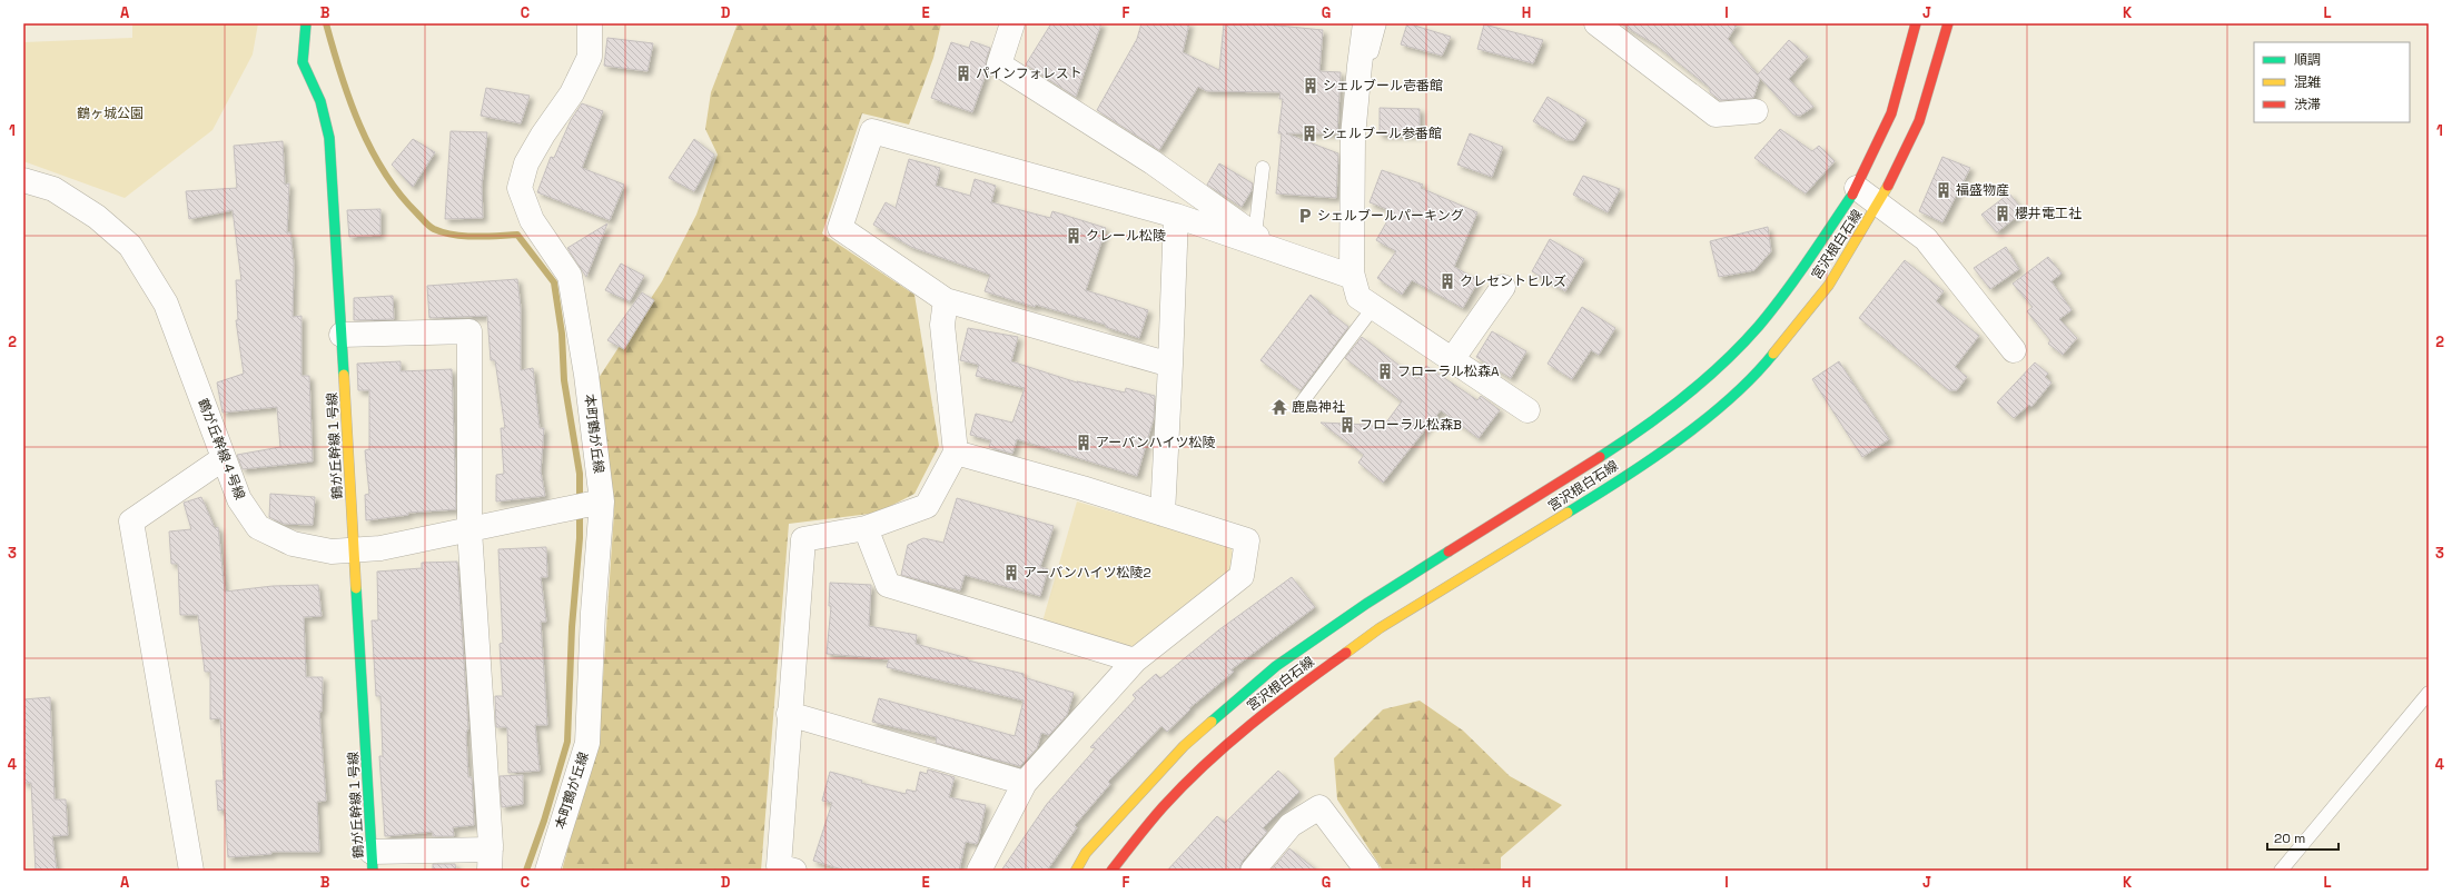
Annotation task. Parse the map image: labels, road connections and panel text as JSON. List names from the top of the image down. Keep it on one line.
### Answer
{"streets":{"street":["宮沢根白石線","本町鶴が丘線","鶴が丘幹線１号線","鶴が丘幹線４号線"]},"crossings":[["本町鶴が丘線","鶴が丘幹線４号線"],["鶴が丘幹線１号線","鶴が丘幹線４号線"]],"parks":["鶴ヶ城公園"],"places":{"building":["パインフォレスト","シェルブール壱番館","シェルブール参番館","福盛物産","櫻井電工社","クレール松陵","クレセントヒルズ","フローラル松森A","フローラル松森B","アーバンハイツ松陵","アーバンハイツ松陵2"],"parking":["シェルブールパーキング"],"temple":["鹿島神社"]},"legend":["順調","混雑","渋滞"],"scale_bar":"20 m","grid":{"columns":["A","B","C","D","E","F","G","H","I","J","K","L"],"rows":["1","2","3","4"]}}
